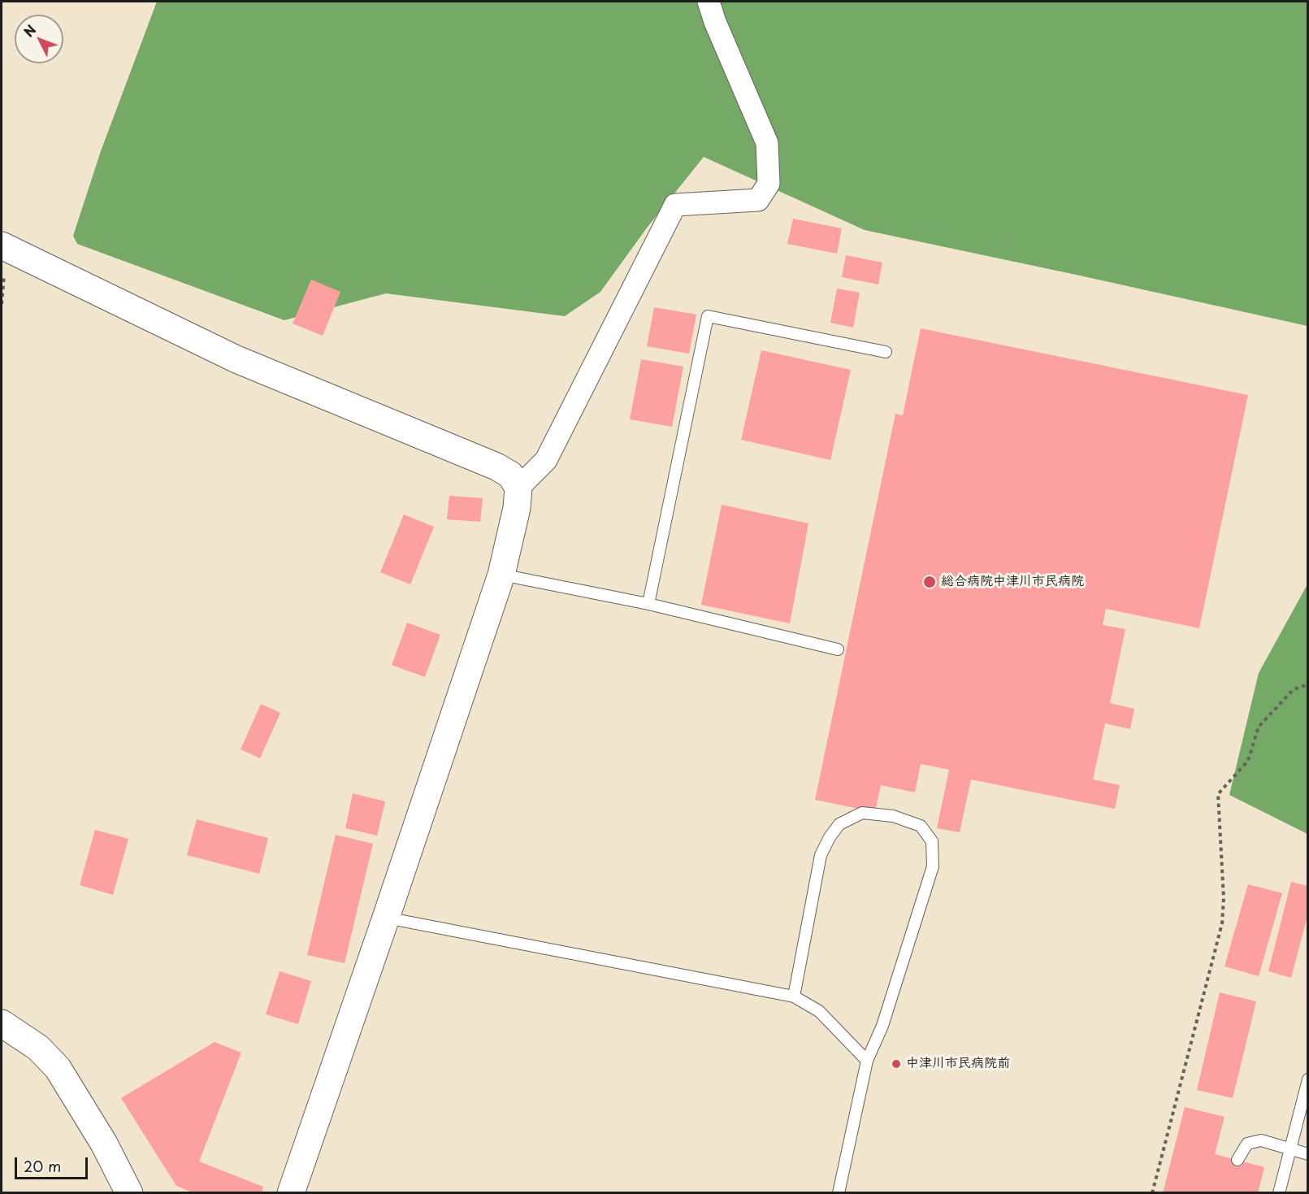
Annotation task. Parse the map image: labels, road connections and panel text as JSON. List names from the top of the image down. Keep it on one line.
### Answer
{"places":["総合病院中津川市民病院","中津川市民病院前"],"scale_bar":"20 m","north":"top left"}
